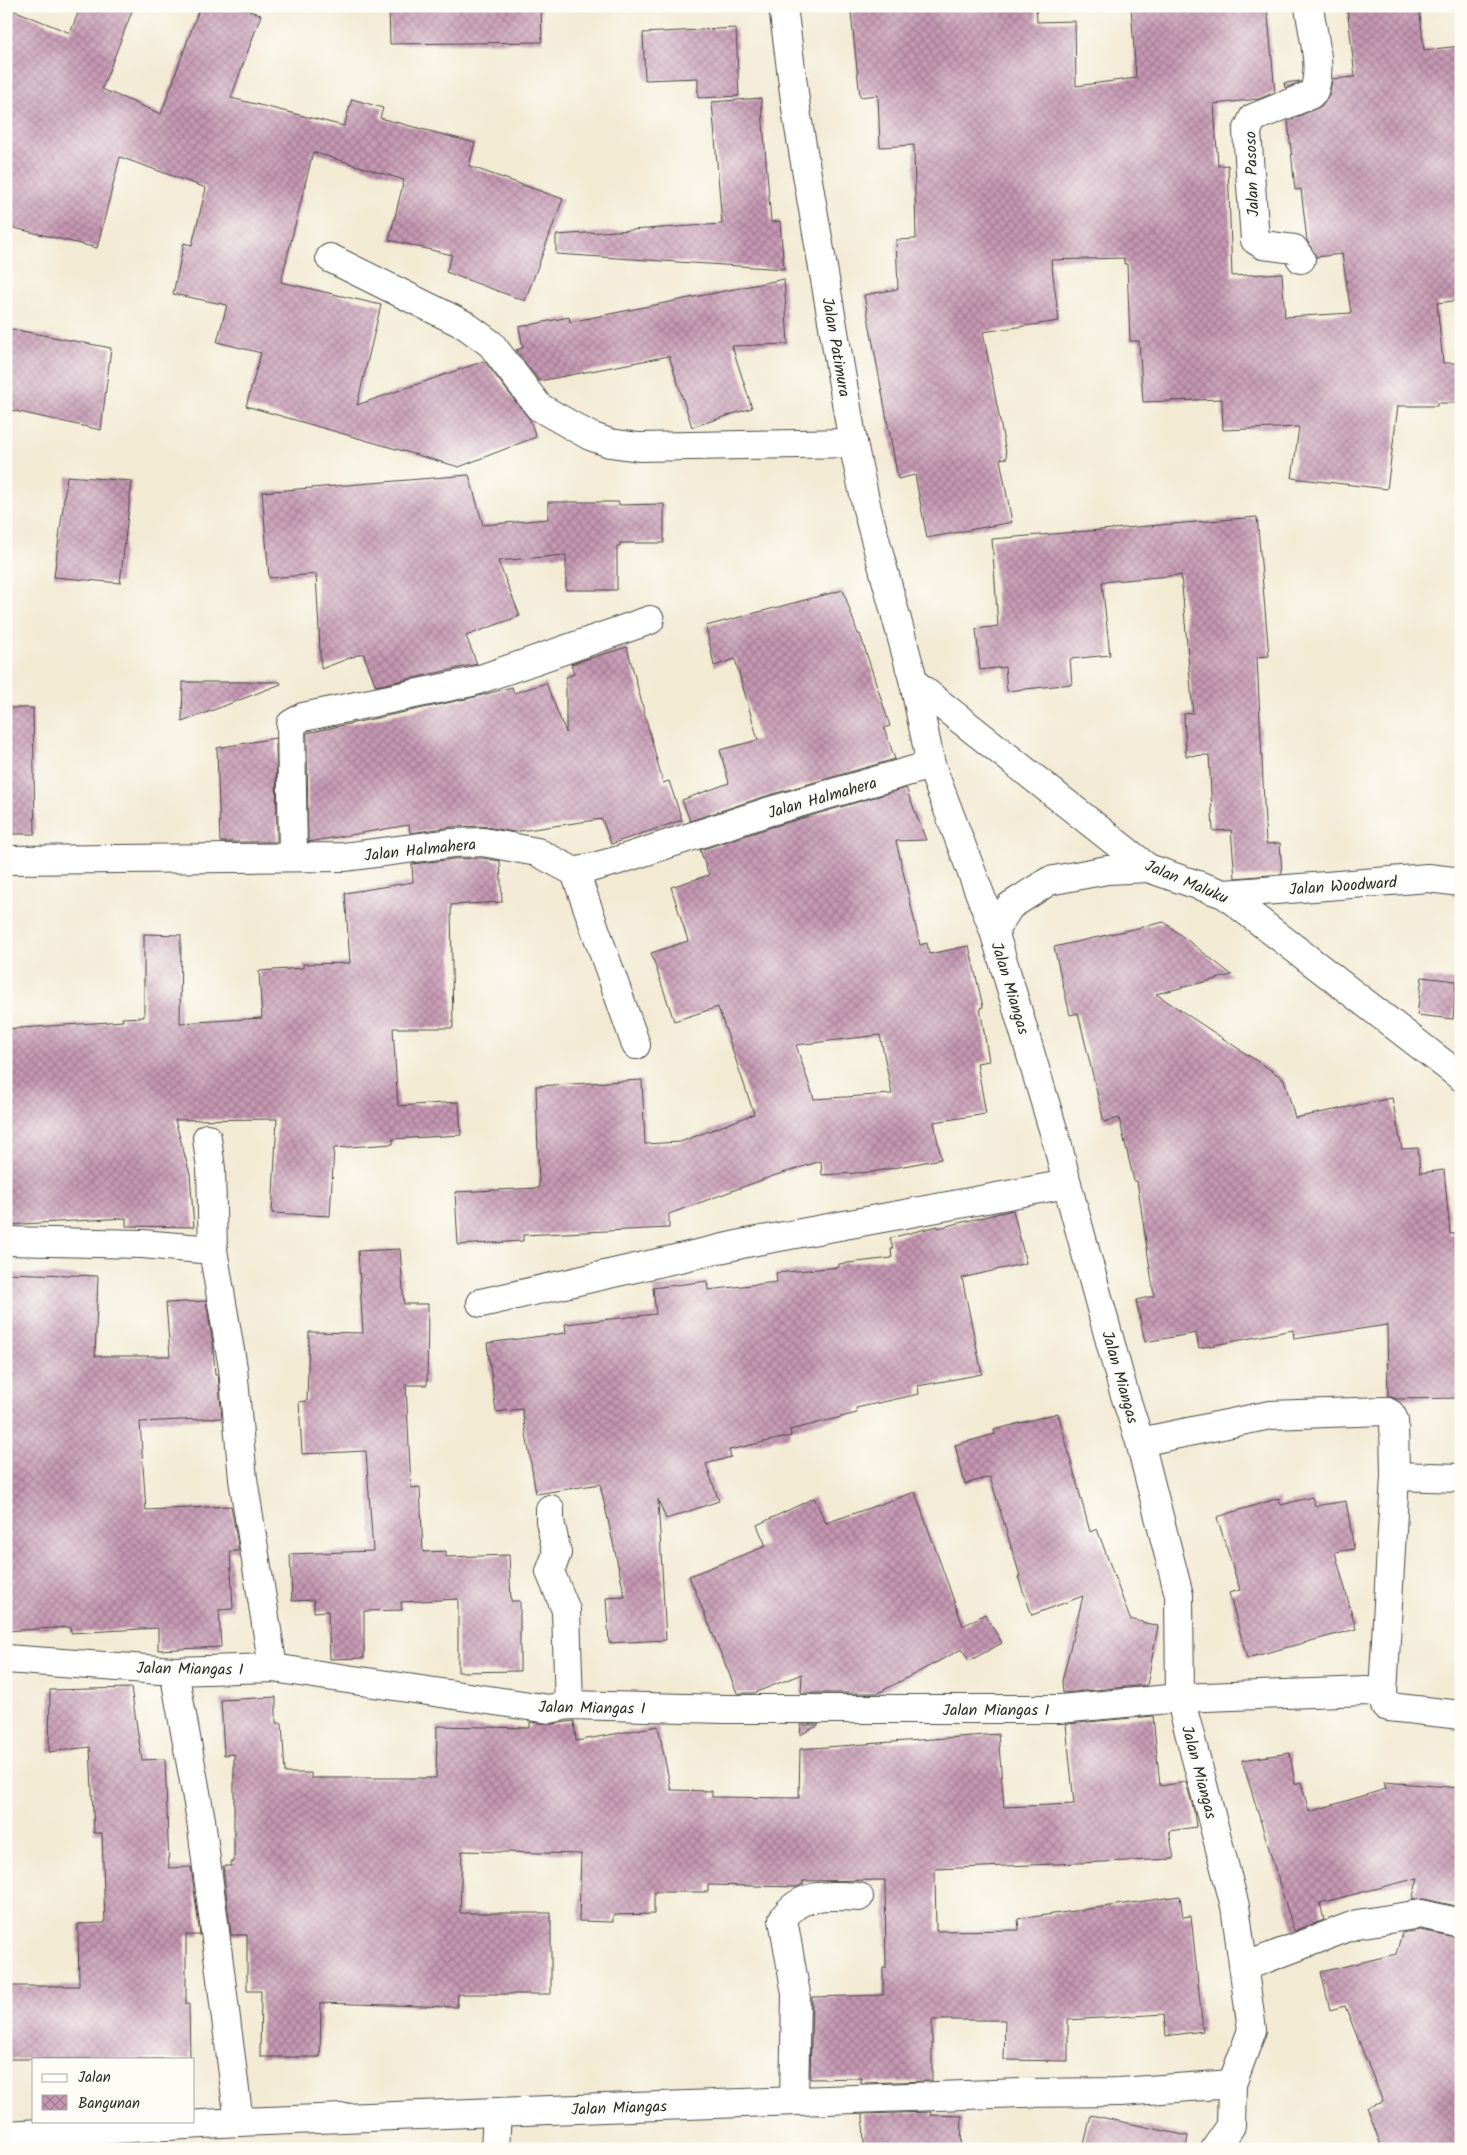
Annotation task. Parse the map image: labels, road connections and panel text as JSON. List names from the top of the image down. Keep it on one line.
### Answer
{"streets":{"street":["Jalan Pasoso","Jalan Patimura","Jalan Halmahera","Jalan Maluku","Jalan Woodward","Jalan Miangas","Jalan Miangas I"]},"crossings":[["Jalan Patimura","Jalan Maluku"],["Jalan Patimura","Jalan Miangas"],["Jalan Halmahera","Jalan Miangas"],["Jalan Maluku","Jalan Woodward"],["Jalan Maluku","Jalan Miangas"],["Jalan Miangas","Jalan Miangas I"]],"legend":["Jalan","Bangunan"]}
